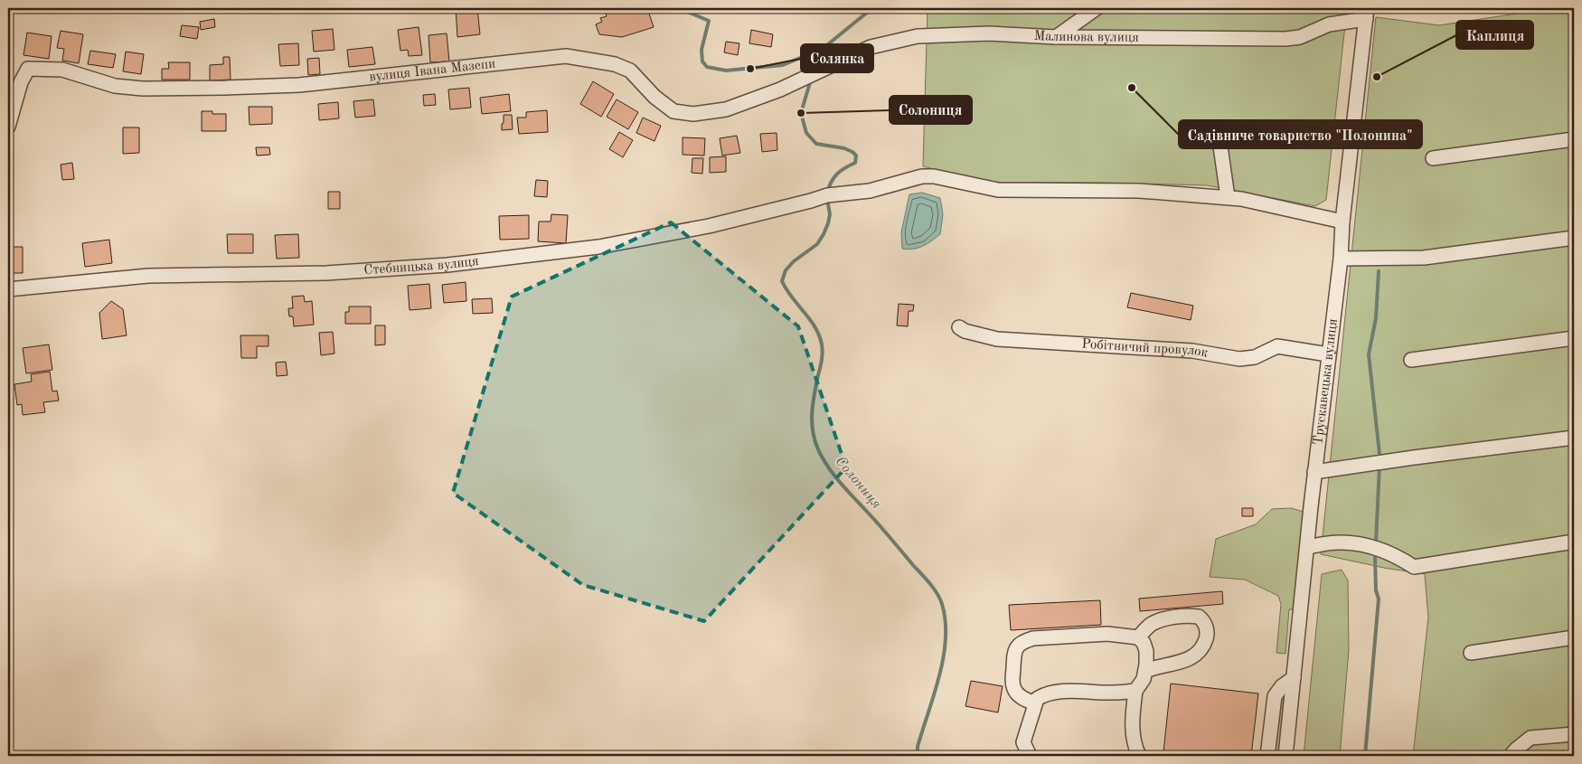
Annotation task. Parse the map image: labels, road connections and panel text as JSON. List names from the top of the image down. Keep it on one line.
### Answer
{"streets":{"street":["Малинова вулиця","вулиця Івана Мазепи","Стебницька вулиця","Робітничий провулок","Трускавецька вулиця"]},"crossings":[["Малинова вулиця","вулиця Івана Мазепи"],["Малинова вулиця","Трускавецька вулиця"],["Стебницька вулиця","Трускавецька вулиця"],["Робітничий провулок","Трускавецька вулиця"]],"water":["Солониця"],"places":["Солянка","Каплиця","Садівниче товариство \"Полонина\"","Солониця"]}
